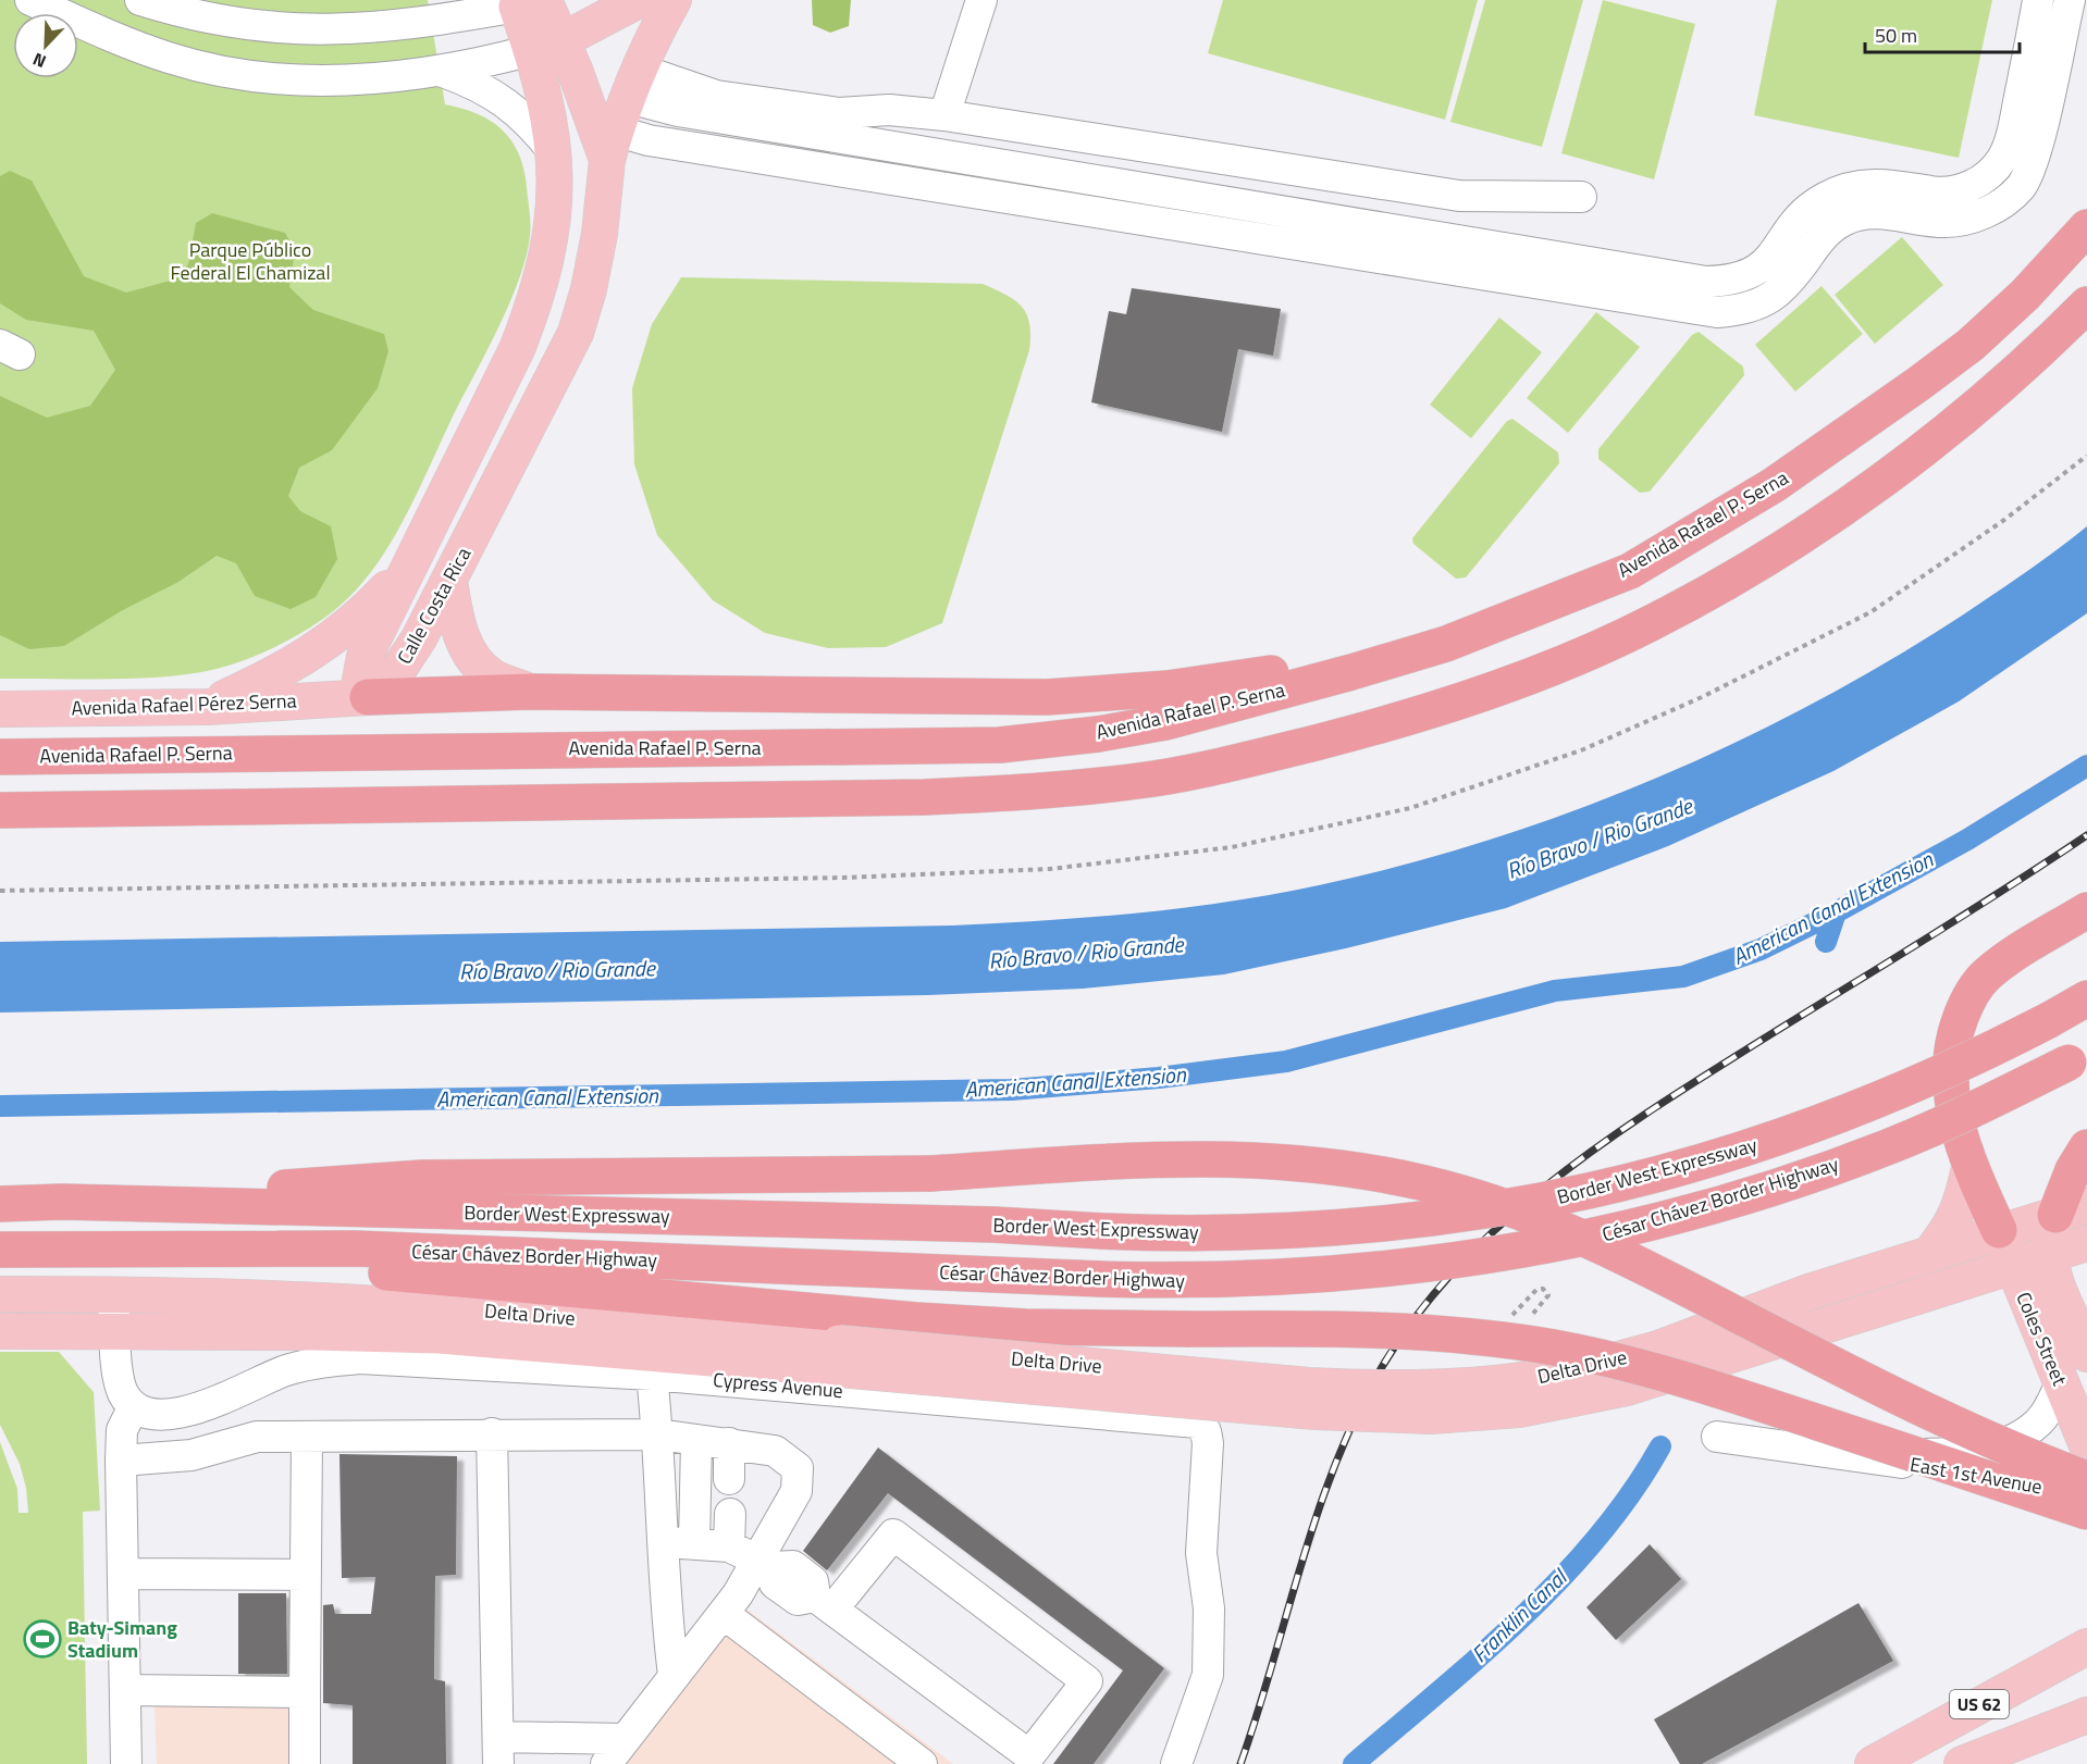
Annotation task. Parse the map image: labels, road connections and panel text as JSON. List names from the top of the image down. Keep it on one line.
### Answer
{"streets":{"highway":["Avenida Rafael P. Serna","Border West Expressway","César Chávez Border Highway"],"main road":["Calle Costa Rica","Avenida Rafael Pérez Serna","Delta Drive","Coles Street","US 62"],"street":["Cypress Avenue","East 1st Avenue"]},"crossings":[["Calle Costa Rica","Avenida Rafael Pérez Serna"],["Delta Drive","Coles Street"],["Coles Street","East 1st Avenue"]],"water":["Río Bravo / Rio Grande","American Canal Extension","Franklin Canal"],"parks":["Parque Público Federal El Chamizal"],"places":{"sports":["Baty-Simang Stadium"]},"scale_bar":"50 m","north":"bottom left"}
